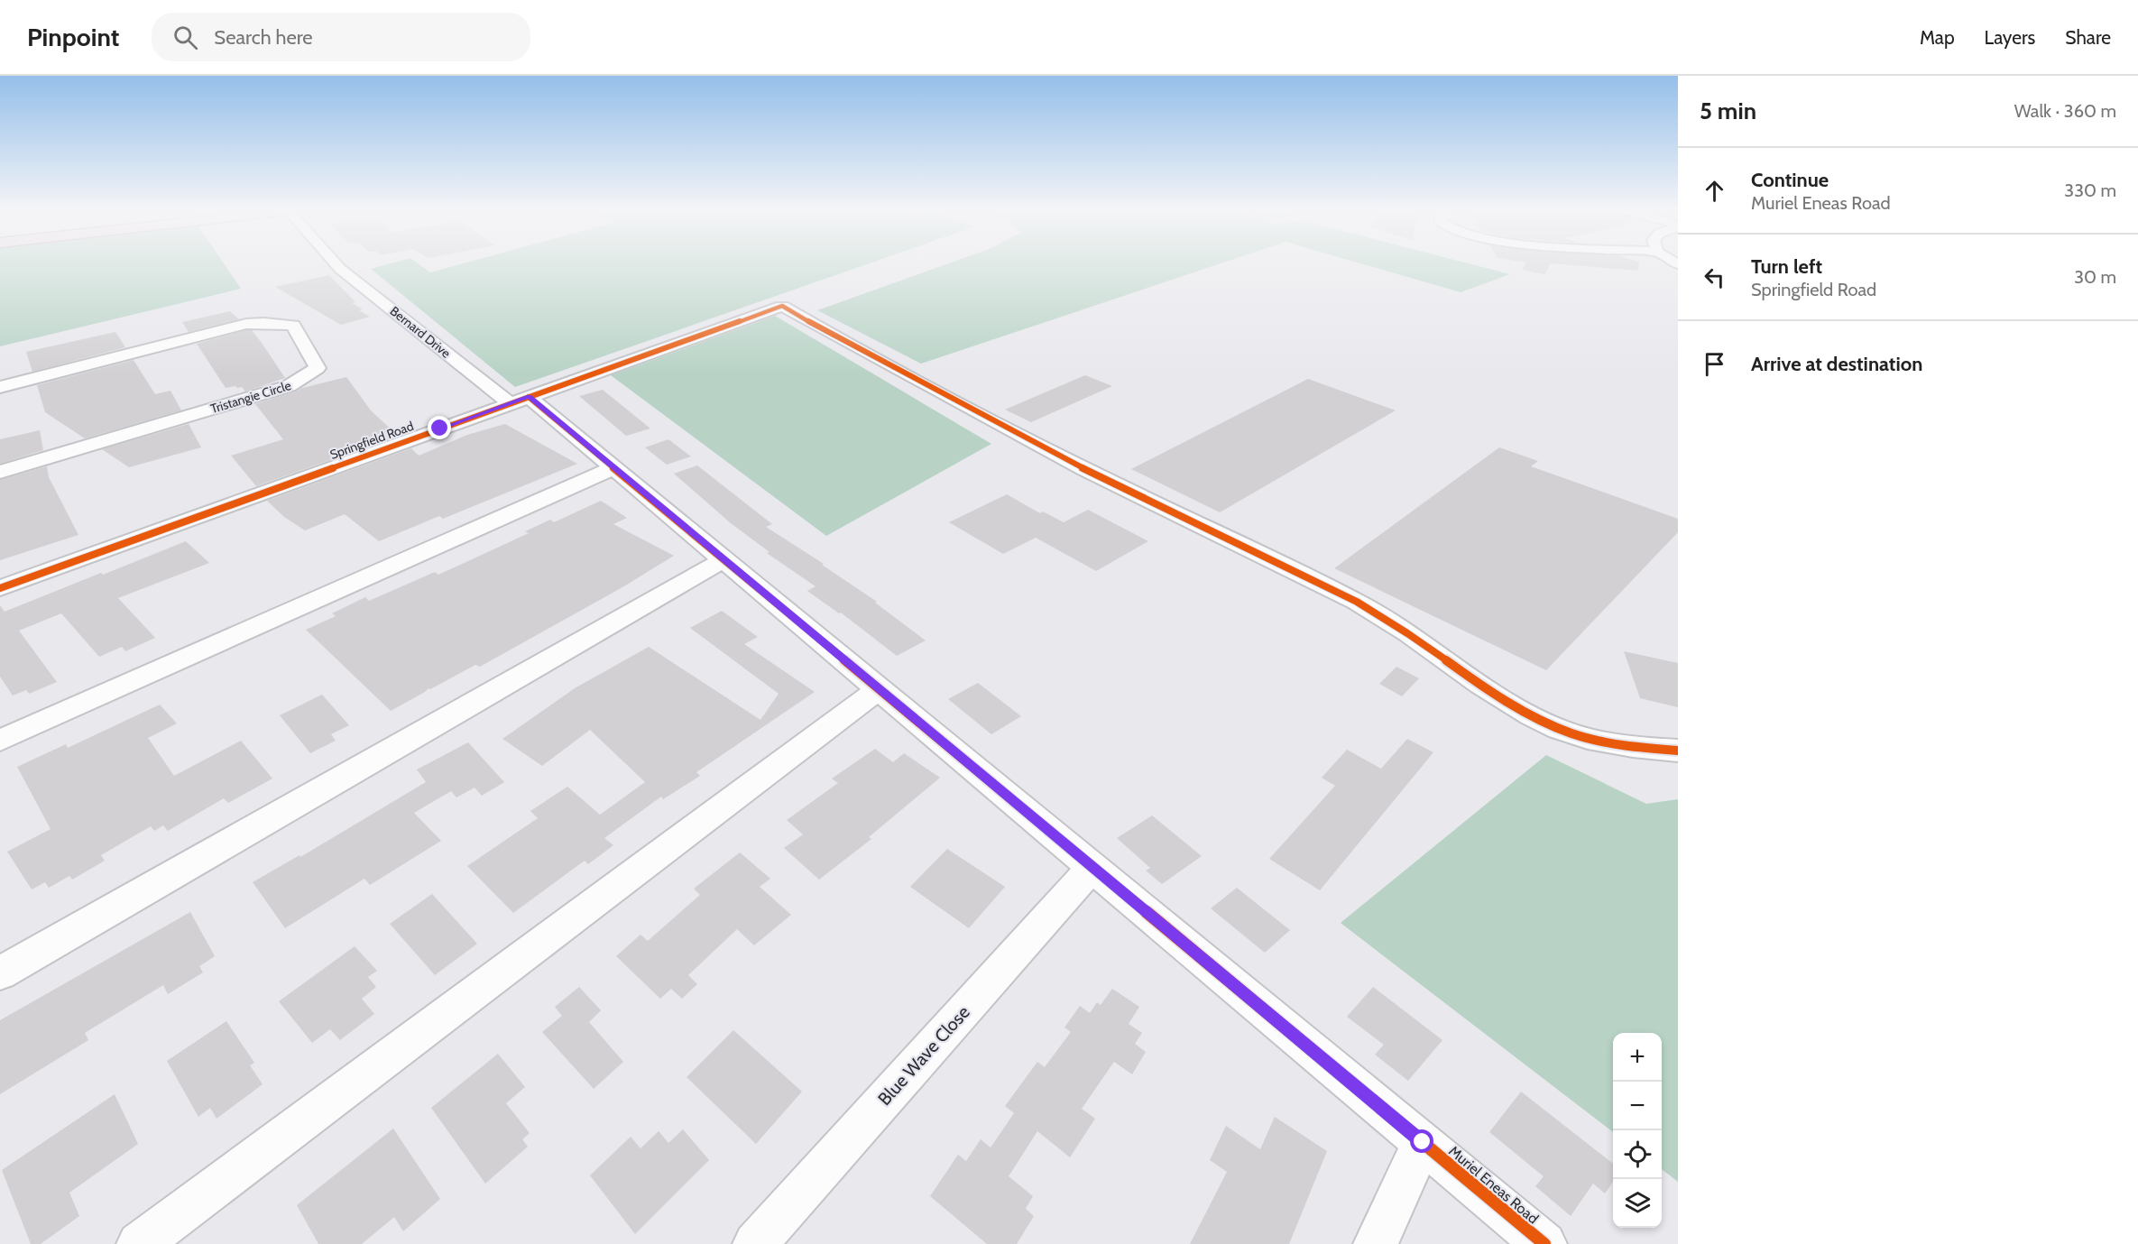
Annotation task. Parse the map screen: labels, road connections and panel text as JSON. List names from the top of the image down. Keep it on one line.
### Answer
{"streets":{"street":["Bernard Drive","Tristangie Circle","Springfield Road","Blue Wave Close","Muriel Eneas Road"]},"crossings":[["Bernard Drive","Springfield Road"],["Bernard Drive","Muriel Eneas Road"],["Springfield Road","Muriel Eneas Road"],["Blue Wave Close","Muriel Eneas Road"]],"page":{"header":"Pinpoint","search":"Search here","nav":["Map","Layers","Share"],"heading":["5 min","Walk · 360 m"],"list":[["Continue","Muriel Eneas Road","330 m"],["Turn left","Springfield Road","30 m"],"Arrive at destination"],"map_buttons":["+","−"]}}
